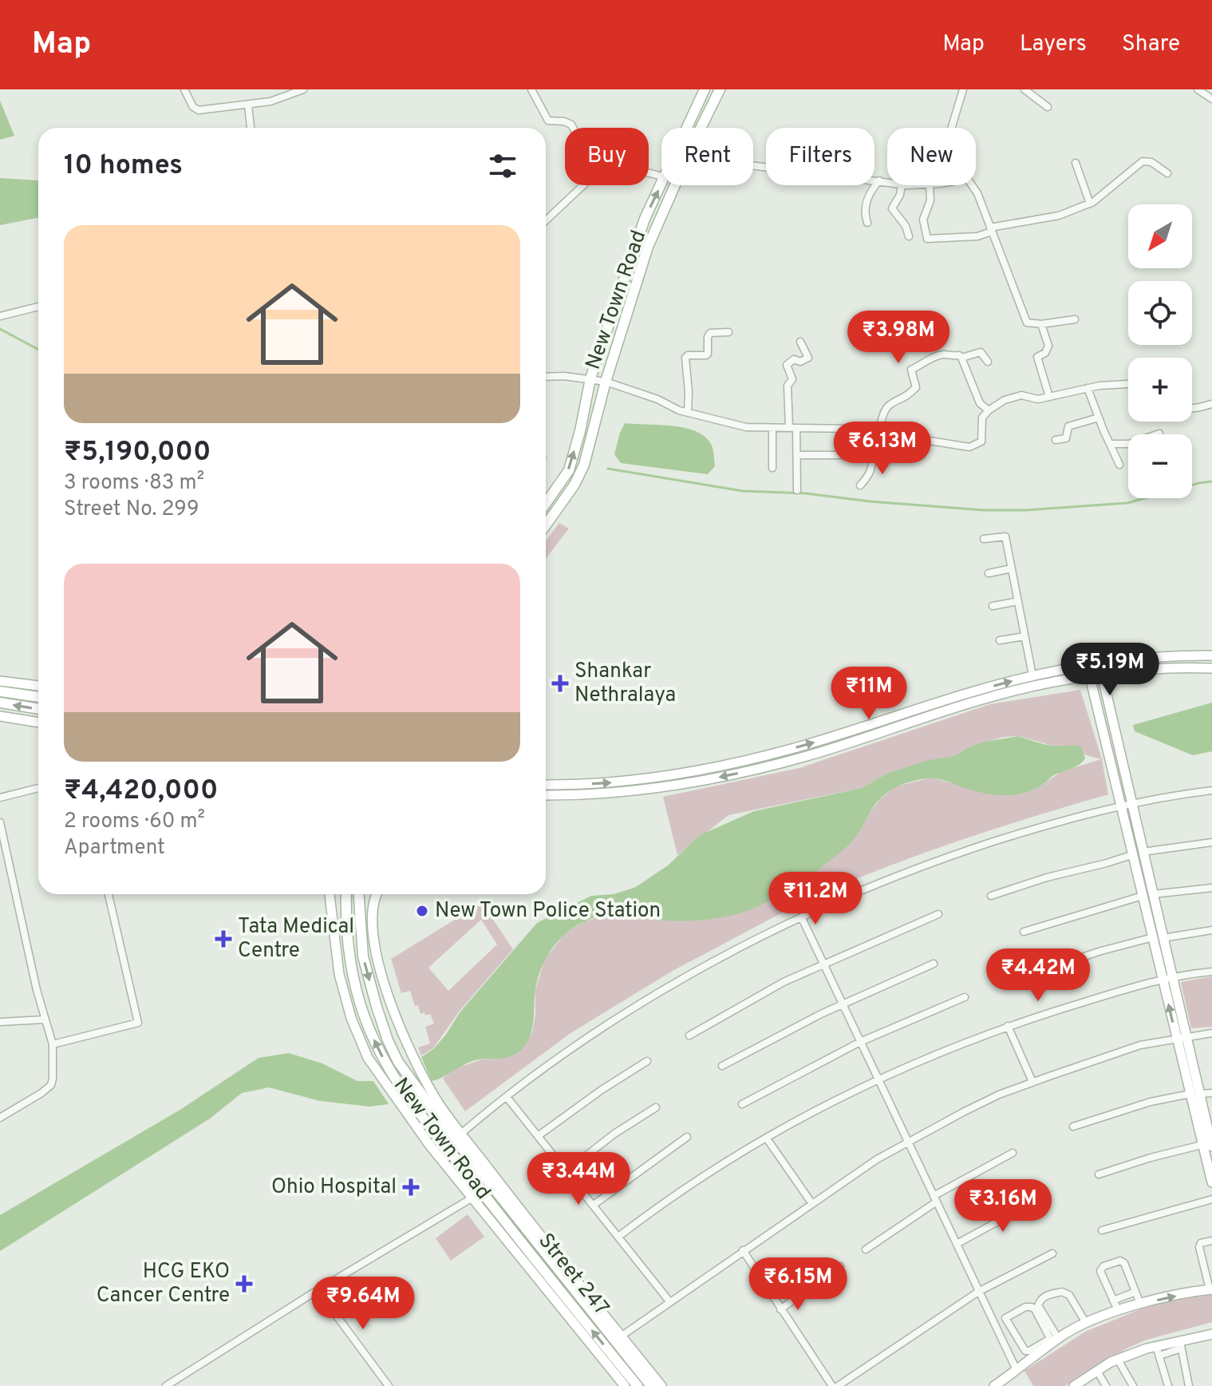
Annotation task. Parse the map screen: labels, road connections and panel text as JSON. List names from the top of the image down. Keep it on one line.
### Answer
{"streets":{"main road":["New Town Road"],"street":["Street 247"]},"places":{"health":["Shankar Nethralaya","Tata Medical Centre","Ohio Hospital","HCG EKO Cancer Centre"],"other":["New Town Police Station"]},"north":"bottom left","page":{"header":"Map","nav":["Map","Layers","Share"],"chip":["Buy","Rent","Filters","New"],"heading":"10 homes","map_buttons":["+","−"],"list":[{"name":"₹5,190,000","note":"3 rooms · 83 m² · Street No. 299"},{"name":"₹4,420,000","note":"2 rooms · 60 m² · Apartment"}],"price":["₹3.98M","₹6.13M","₹5.19M","₹11M","₹11.2M","₹4.42M","₹3.44M","₹3.16M","₹6.15M","₹9.64M"]}}
